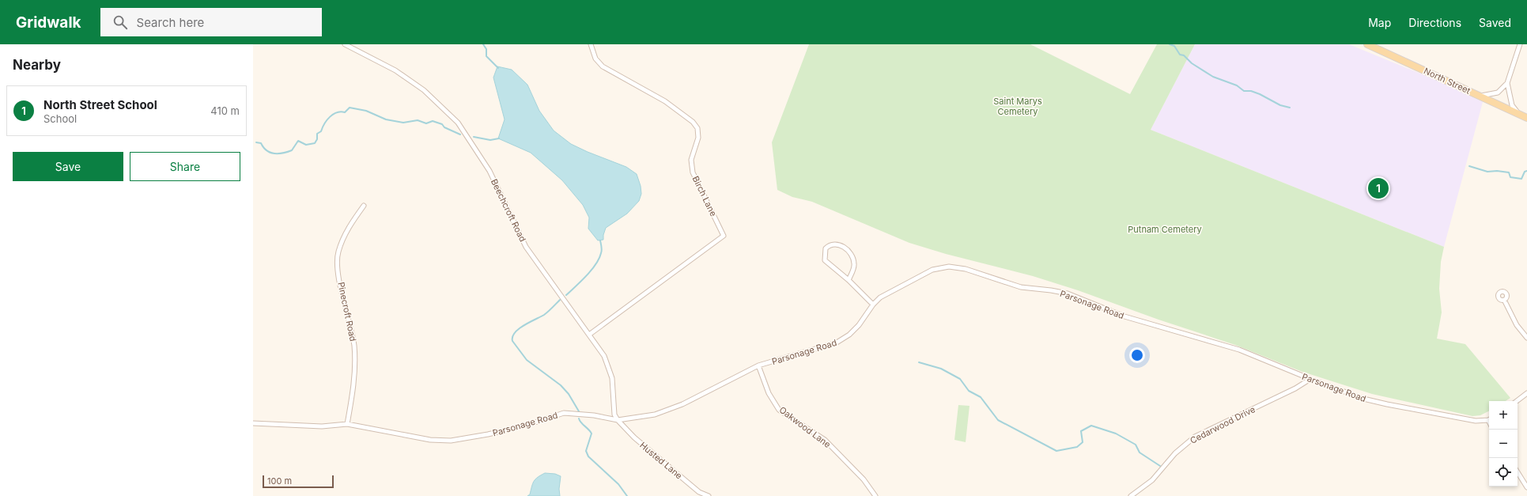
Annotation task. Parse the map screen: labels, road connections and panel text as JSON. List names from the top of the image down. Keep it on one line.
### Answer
{"streets":{"main road":["North Street"],"street":["Birch Lane","Beechcroft Road","Parsonage Road","Pinecroft Road","Cedarwood Drive","Oakwood Lane","Husted Lane"]},"crossings":[["Birch Lane","Beechcroft Road"],["Beechcroft Road","Parsonage Road"],["Beechcroft Road","Husted Lane"],["Parsonage Road","Pinecroft Road"],["Parsonage Road","Cedarwood Drive"],["Parsonage Road","Oakwood Lane"],["Parsonage Road","Husted Lane"]],"parks":["Saint Marys Cemetery","Putnam Cemetery"],"scale_bar":"100 m","page":{"header":"Gridwalk","search":"Search here","nav":["Map","Directions","Saved"],"heading":"Nearby","list":[{"mark":"1","name":"North Street School","note":"School","value":"410 m"}],"buttons":["Save","Share"],"pins":"1","map_buttons":["+","−"],"scale":"100 m"}}
